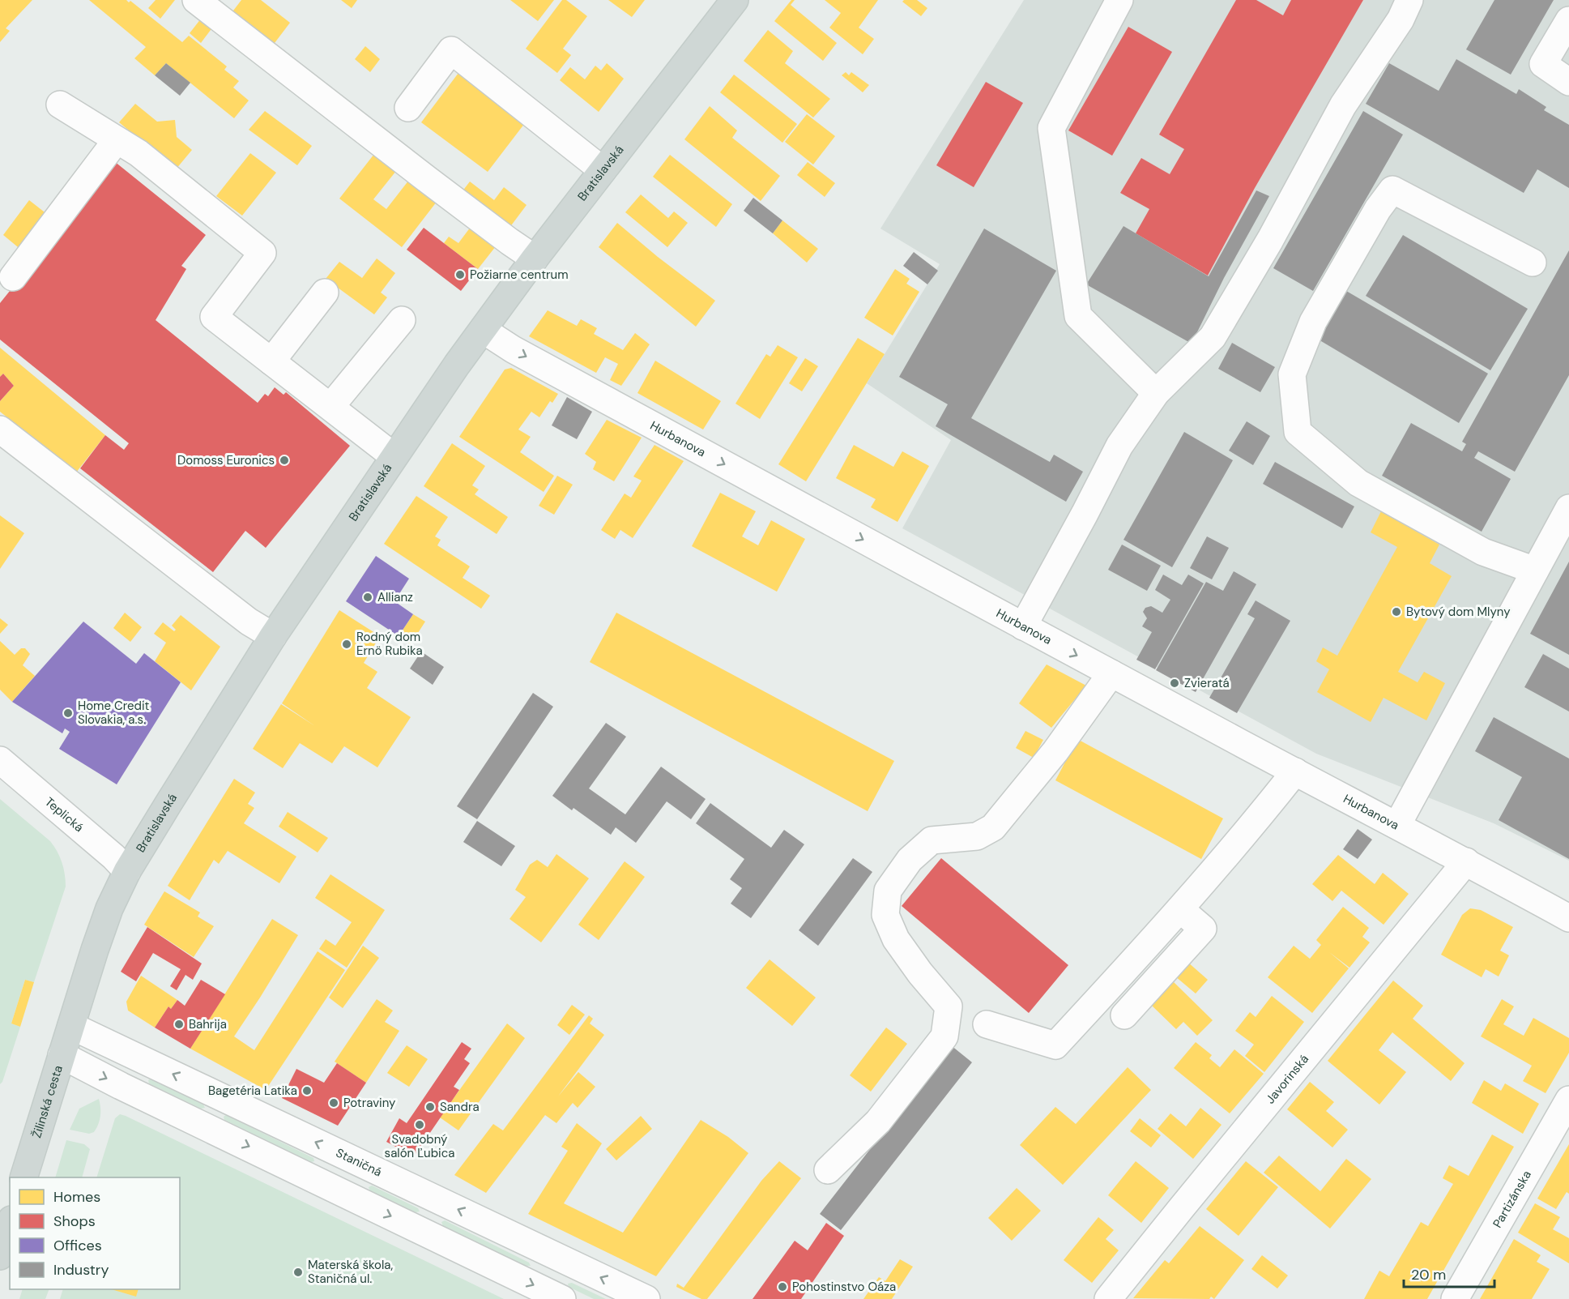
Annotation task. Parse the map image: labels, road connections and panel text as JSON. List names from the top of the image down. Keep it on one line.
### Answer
{"streets":{"main road":["Bratislavská","Žilinská cesta"],"street":["Hurbanova","Teplická","Javorinská","Staničná","Partizánska"]},"crossings":[["Bratislavská","Hurbanova"],["Bratislavská","Teplická"],["Bratislavská","Žilinská cesta"],["Bratislavská","Staničná"],["Hurbanova","Javorinská"],["Žilinská cesta","Staničná"]],"one_way":["Hurbanova"],"places":["Požiarne centrum","Domoss Euronics","Allianz","Bytový dom Mlyny","Rodný dom Ernö Rubika","Zvieratá","Home Credit Slovakia, a.s.","Bahrija","Bagetéria Latika","Potraviny","Sandra","Svadobný salón Ľubica","Materská škola, Staničná ul.","Pohostinstvo Oáza"],"legend":["Homes","Shops","Offices","Industry"],"scale_bar":"20 m"}
